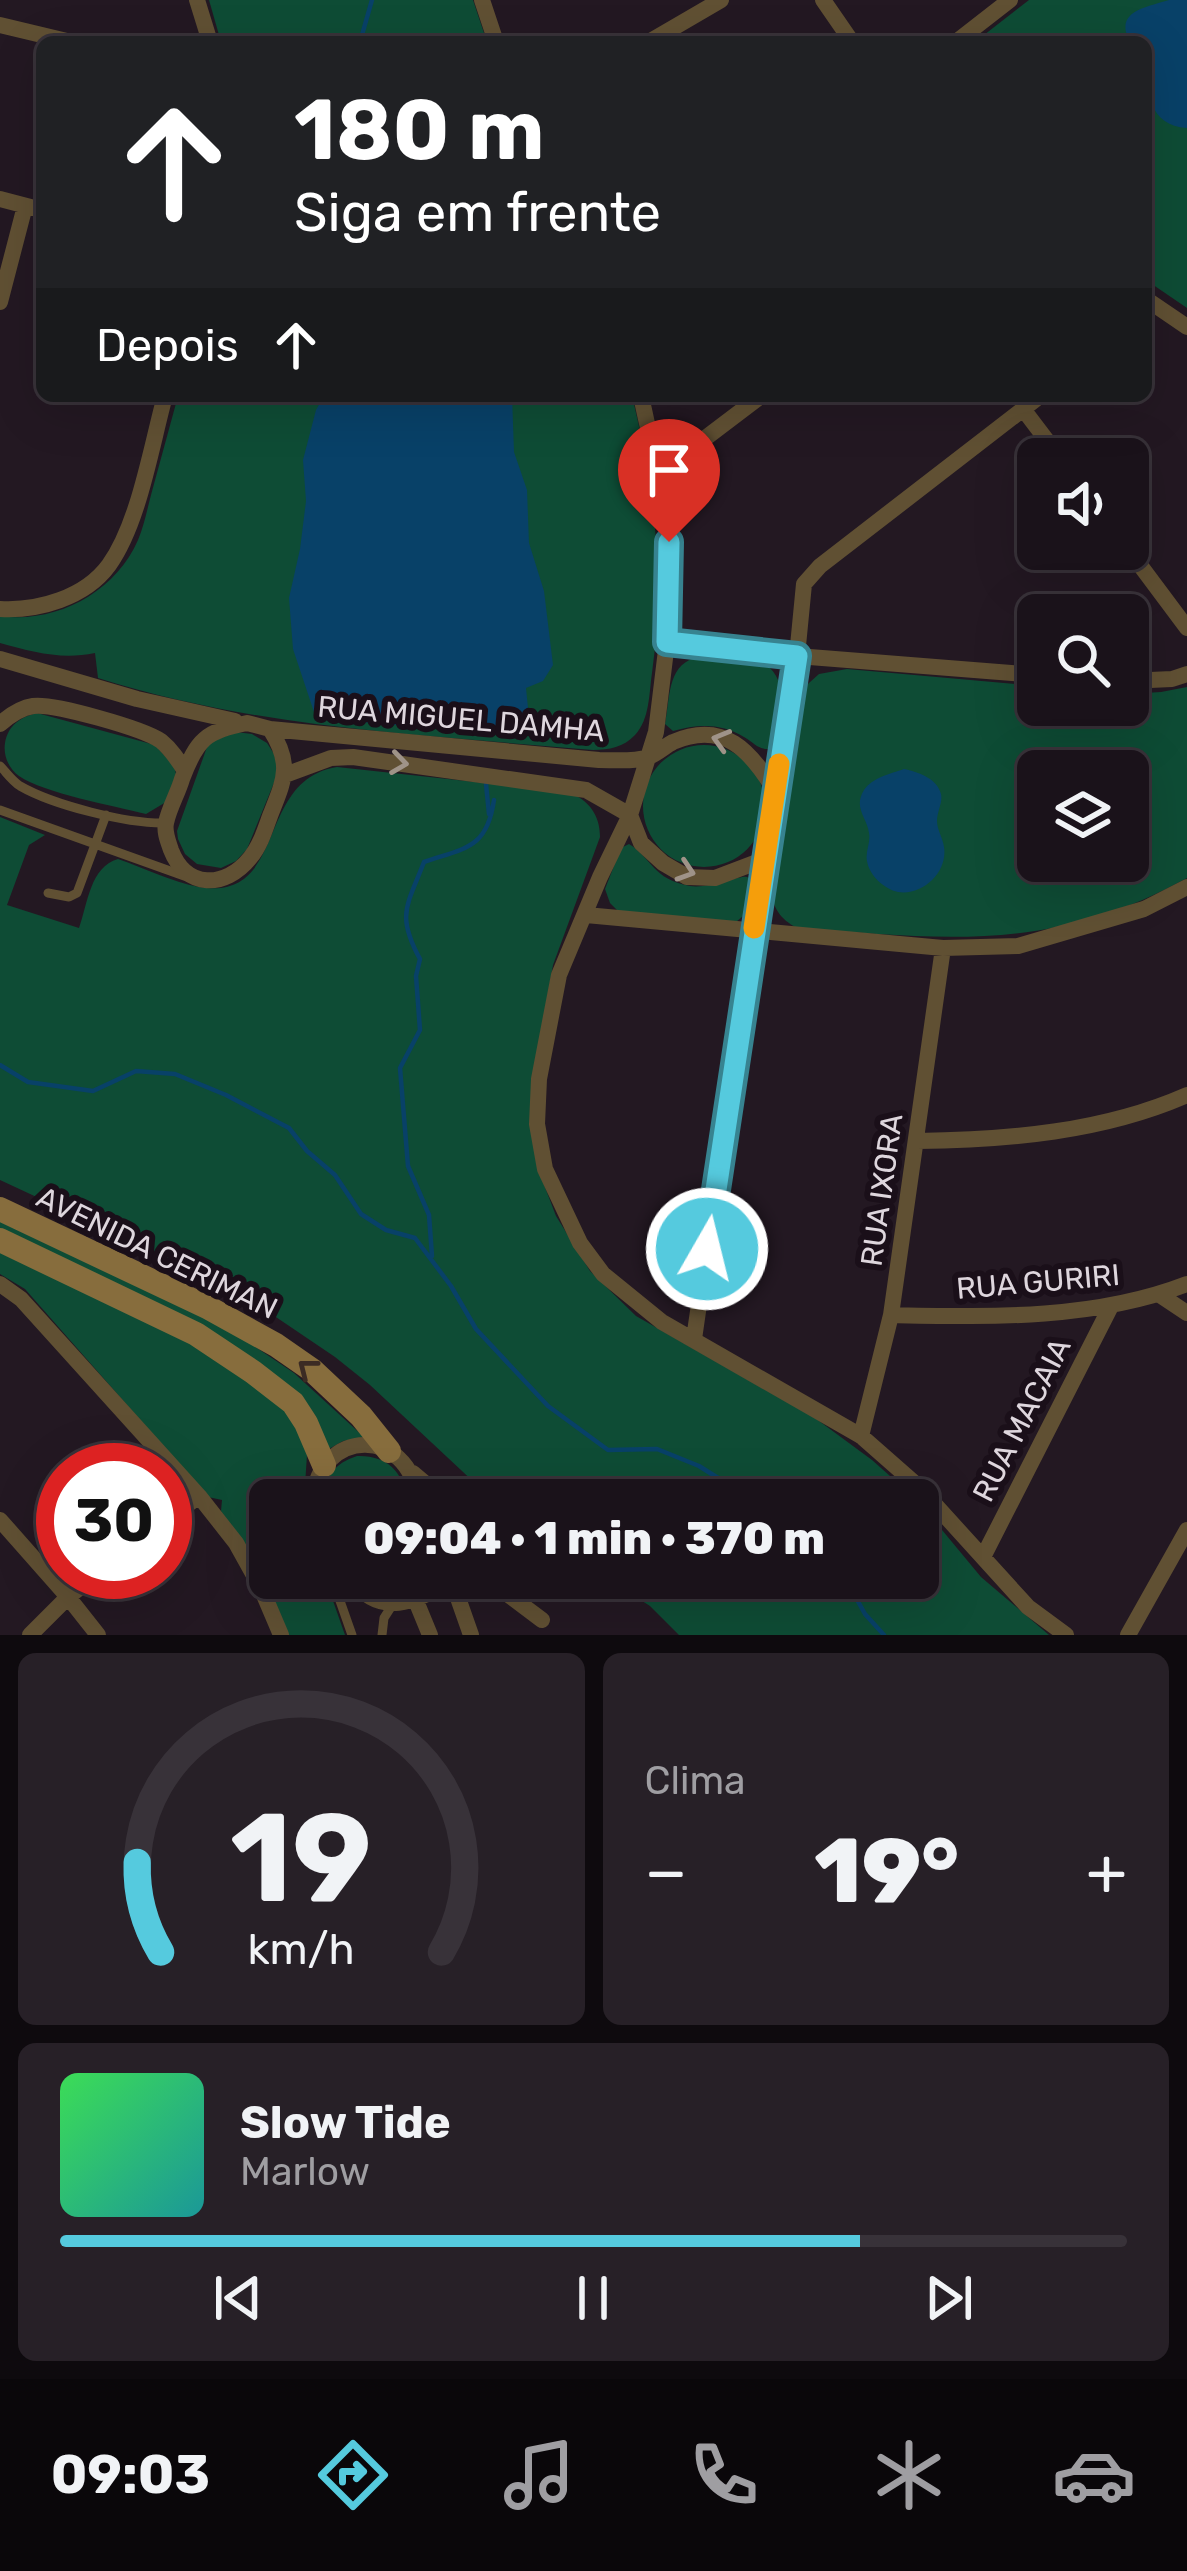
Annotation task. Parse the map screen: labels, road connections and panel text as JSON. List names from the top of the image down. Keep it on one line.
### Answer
{"streets":{"street":["RUA MIGUEL DAMHA","RUA IXORA","AVENIDA CERIMAN","RUA GURIRI","RUA MACAIA"]},"crossings":[["RUA IXORA","RUA GURIRI"],["RUA GURIRI","RUA MACAIA"]],"page":{"turn":["180 m","Siga em frente"],"then":"Depois","limit":"30","trip":"09:04 · 1 min · 370 m","tile":"Clima","heat":["−","19°","+"],"song":["Slow Tide","Marlow"],"tabs":"09:03","gauge":["19","km/h"]}}
